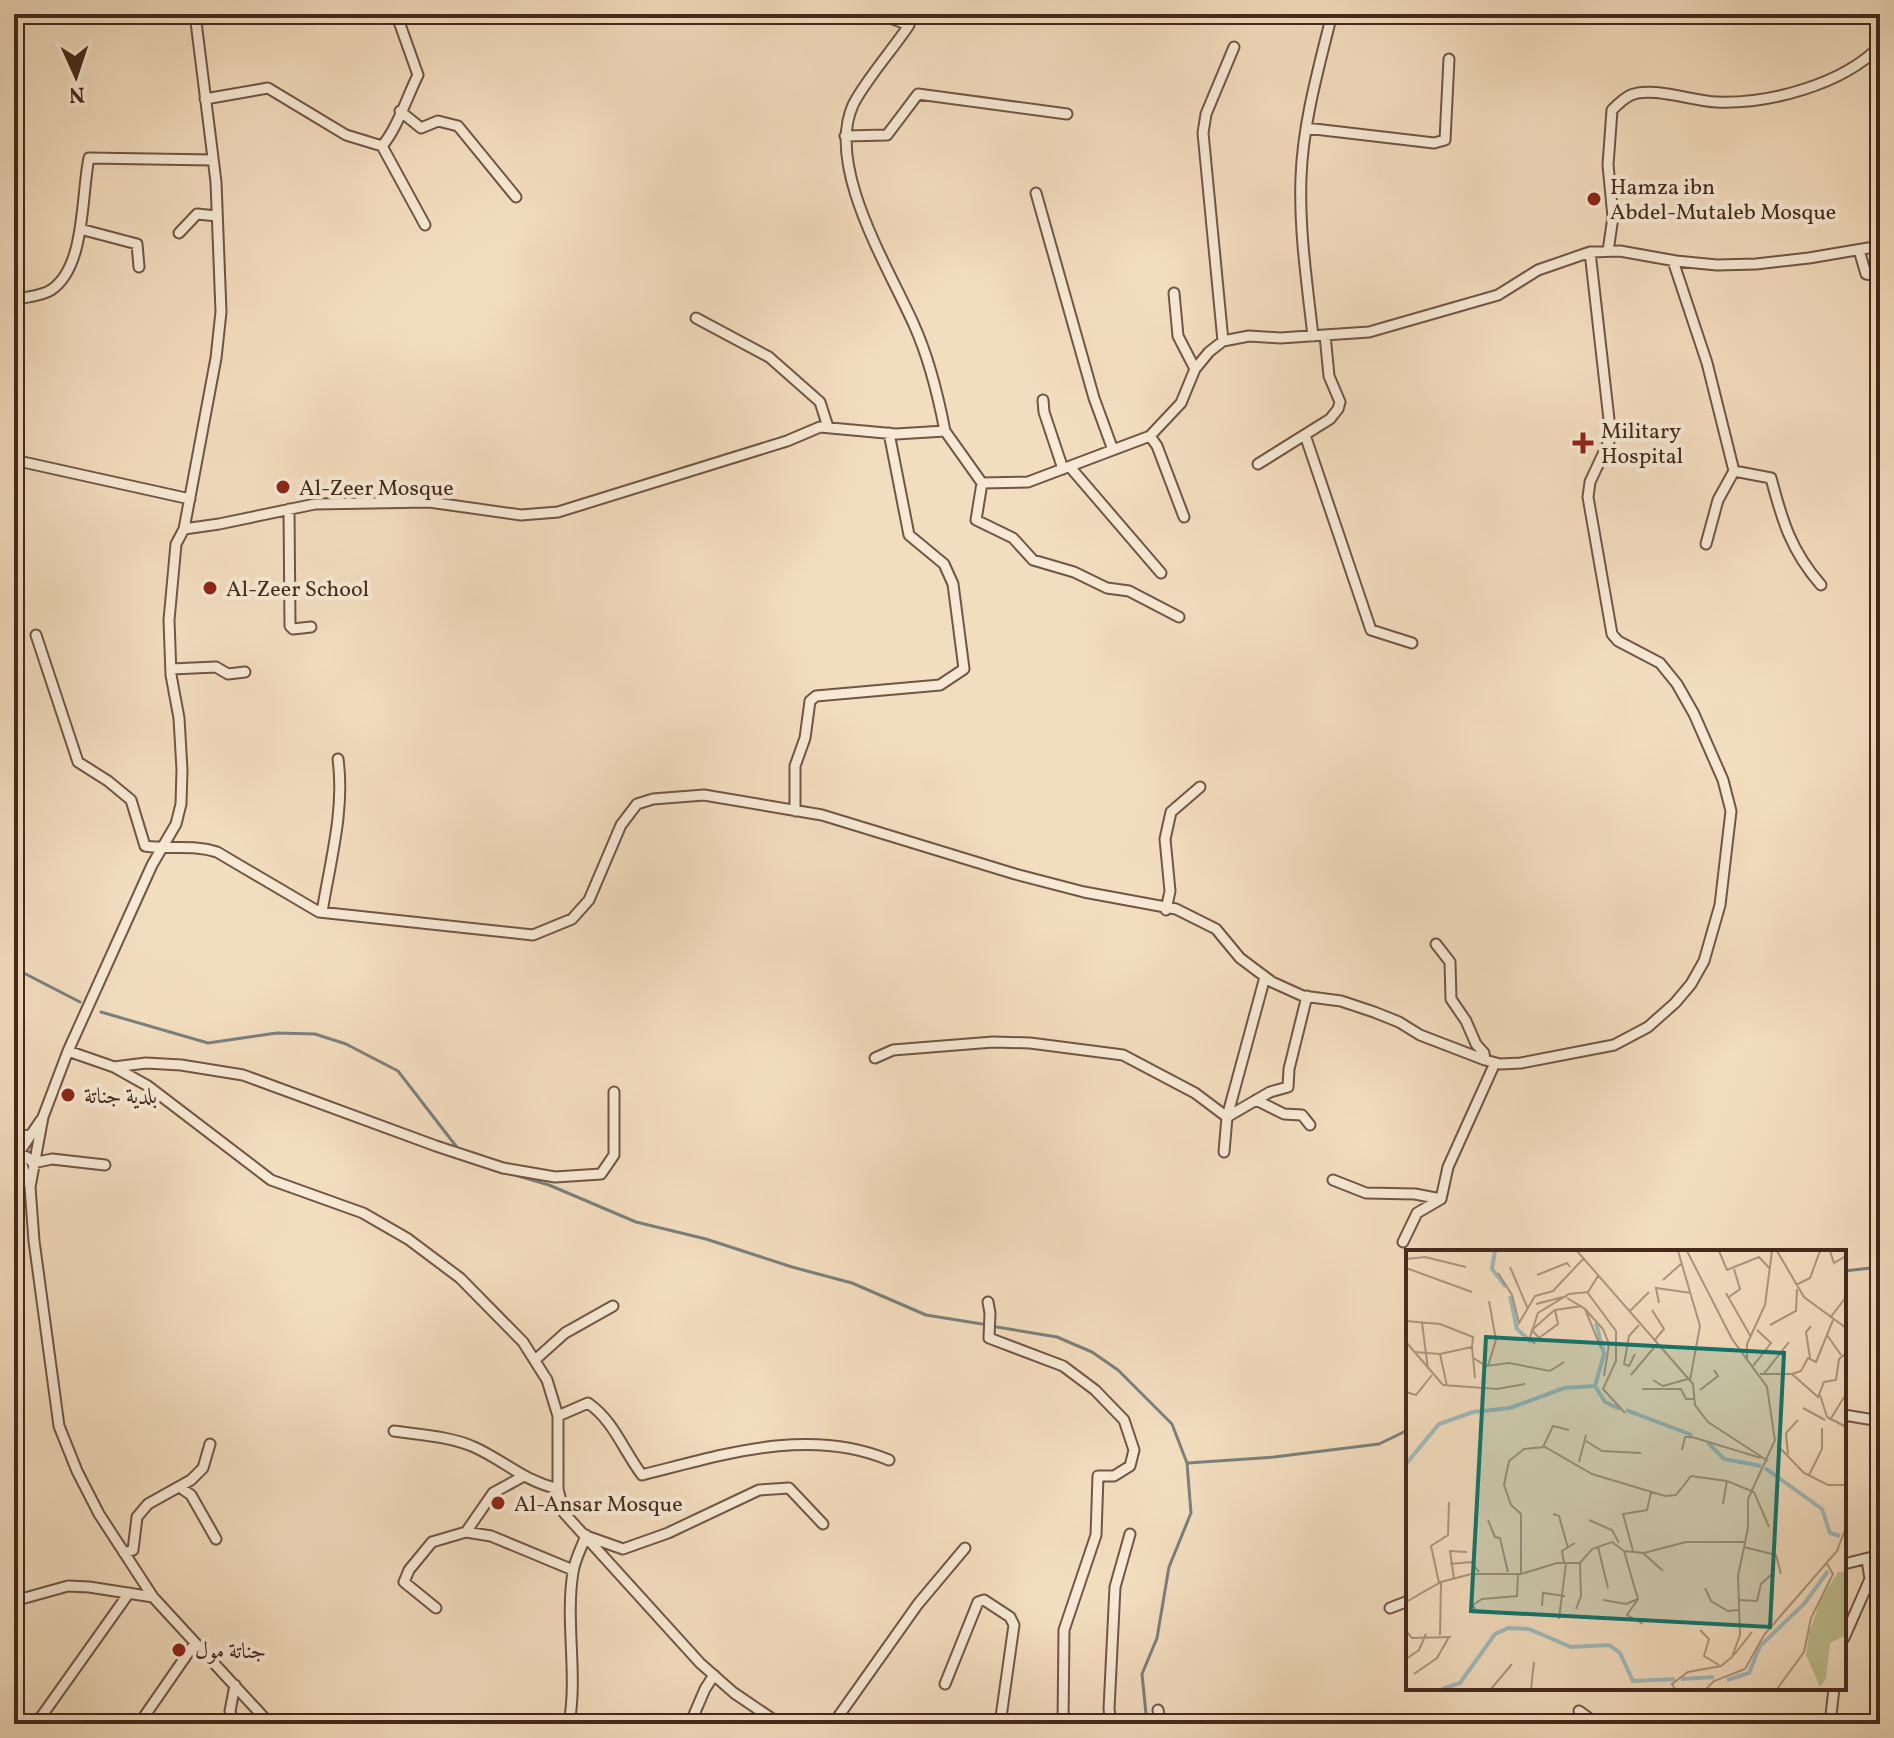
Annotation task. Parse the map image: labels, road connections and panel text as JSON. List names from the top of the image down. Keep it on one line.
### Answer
{"places":{"other":["Hamza ibn Abdel-Mutaleb Mosque","Al-Zeer Mosque","Al-Zeer School","بلدية جناتة","Al-Ansar Mosque","جناتة مول"],"health":["Military Hospital"]},"north":"bottom"}
